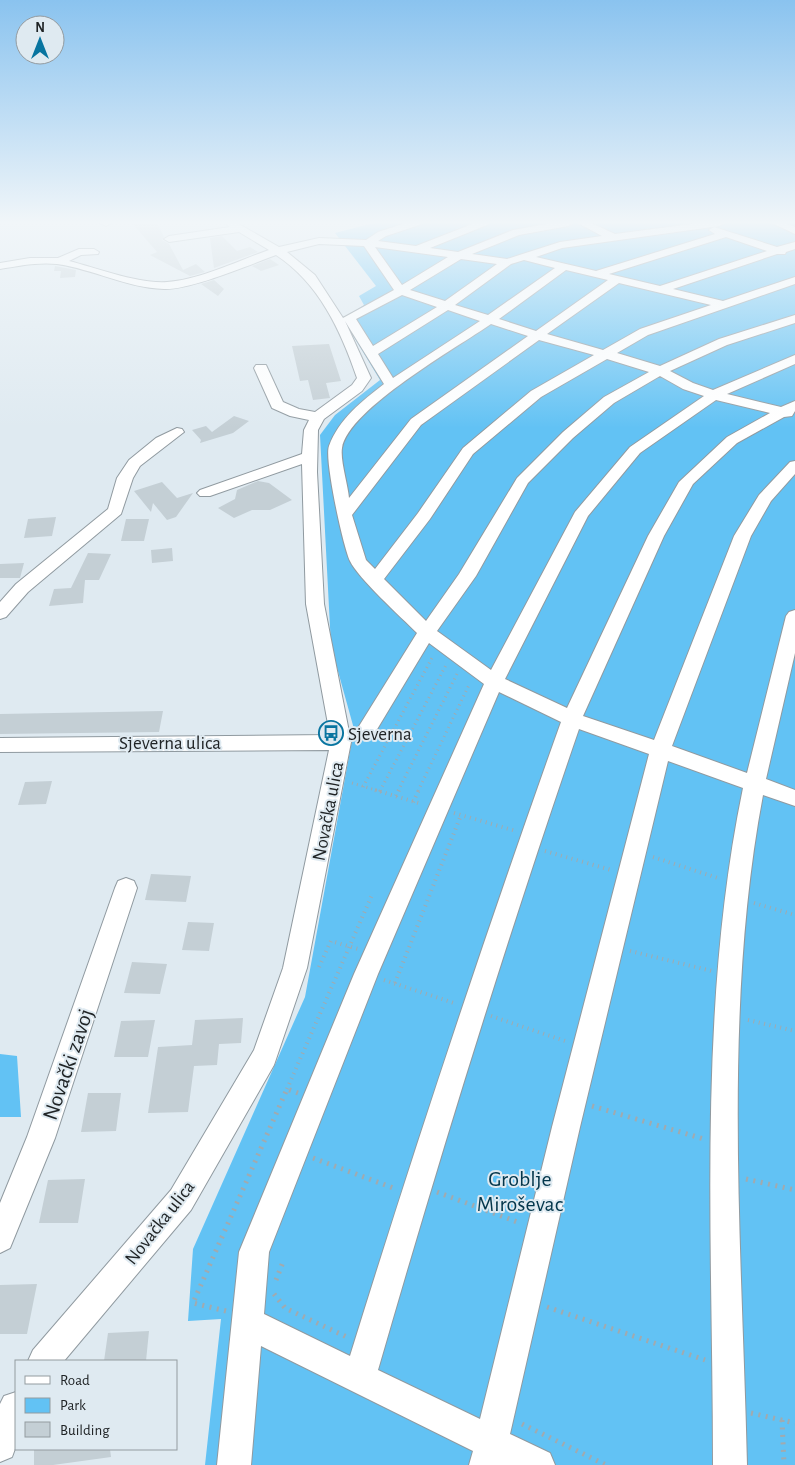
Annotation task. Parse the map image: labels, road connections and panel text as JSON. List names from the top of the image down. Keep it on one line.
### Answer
{"streets":{"street":["Sjeverna ulica","Novačka ulica","Novački zavoj"]},"crossings":[["Sjeverna ulica","Novačka ulica"]],"parks":["Groblje Miroševac"],"places":{"bus stop":["Sjeverna"]},"legend":["Road","Park","Building"],"north":"top"}
